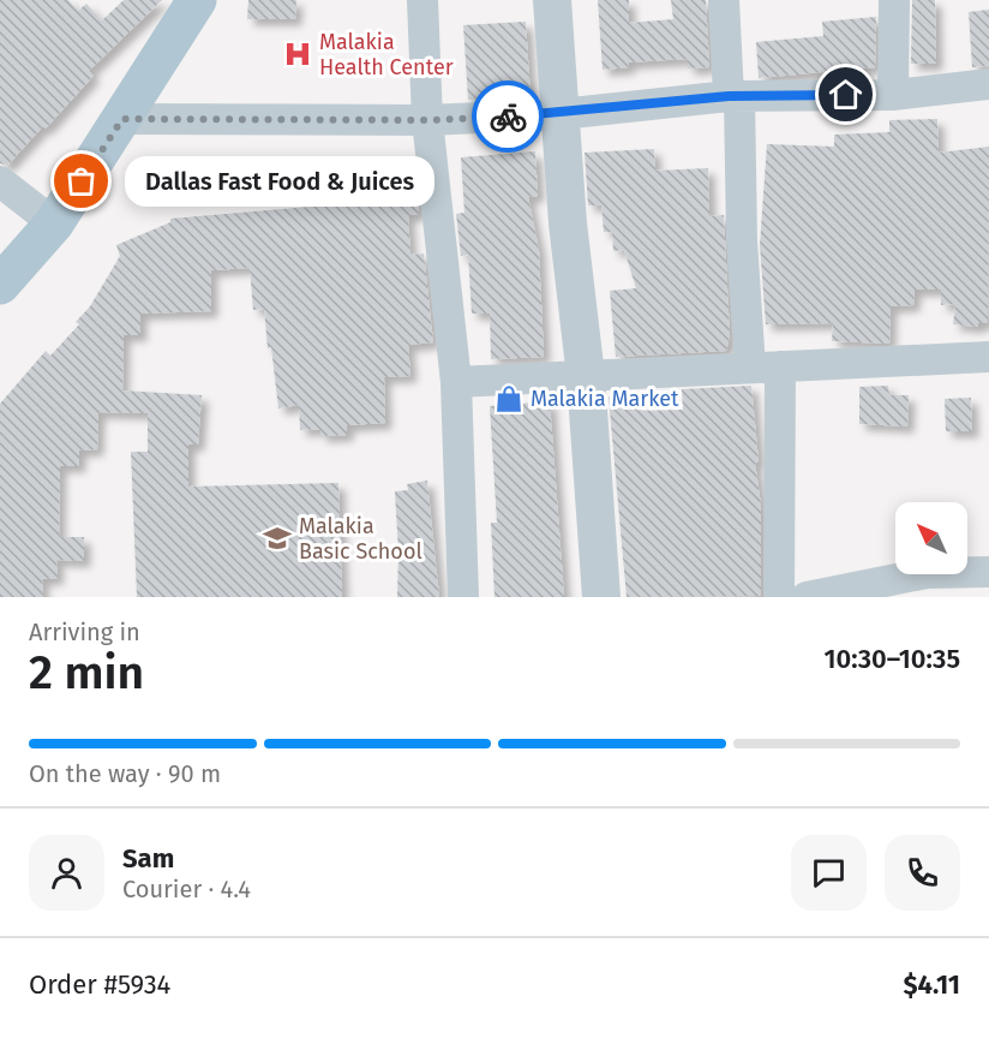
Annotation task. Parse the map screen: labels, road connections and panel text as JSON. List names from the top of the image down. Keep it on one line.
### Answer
{"places":{"hospital":["Malakia Health Center"],"other":["Dallas Fast Food & Juices"],"shop":["Malakia Market"],"school or university":["Malakia Basic School"]},"north":"top left","page":{"bubble":"Dallas Fast Food & Juices","heading":["2 min","Arriving in","10:30–10:35"],"panel":["Sam","Courier · 4.4","Order #5934","$4.11"],"bar":"On the way · 90 m"}}
